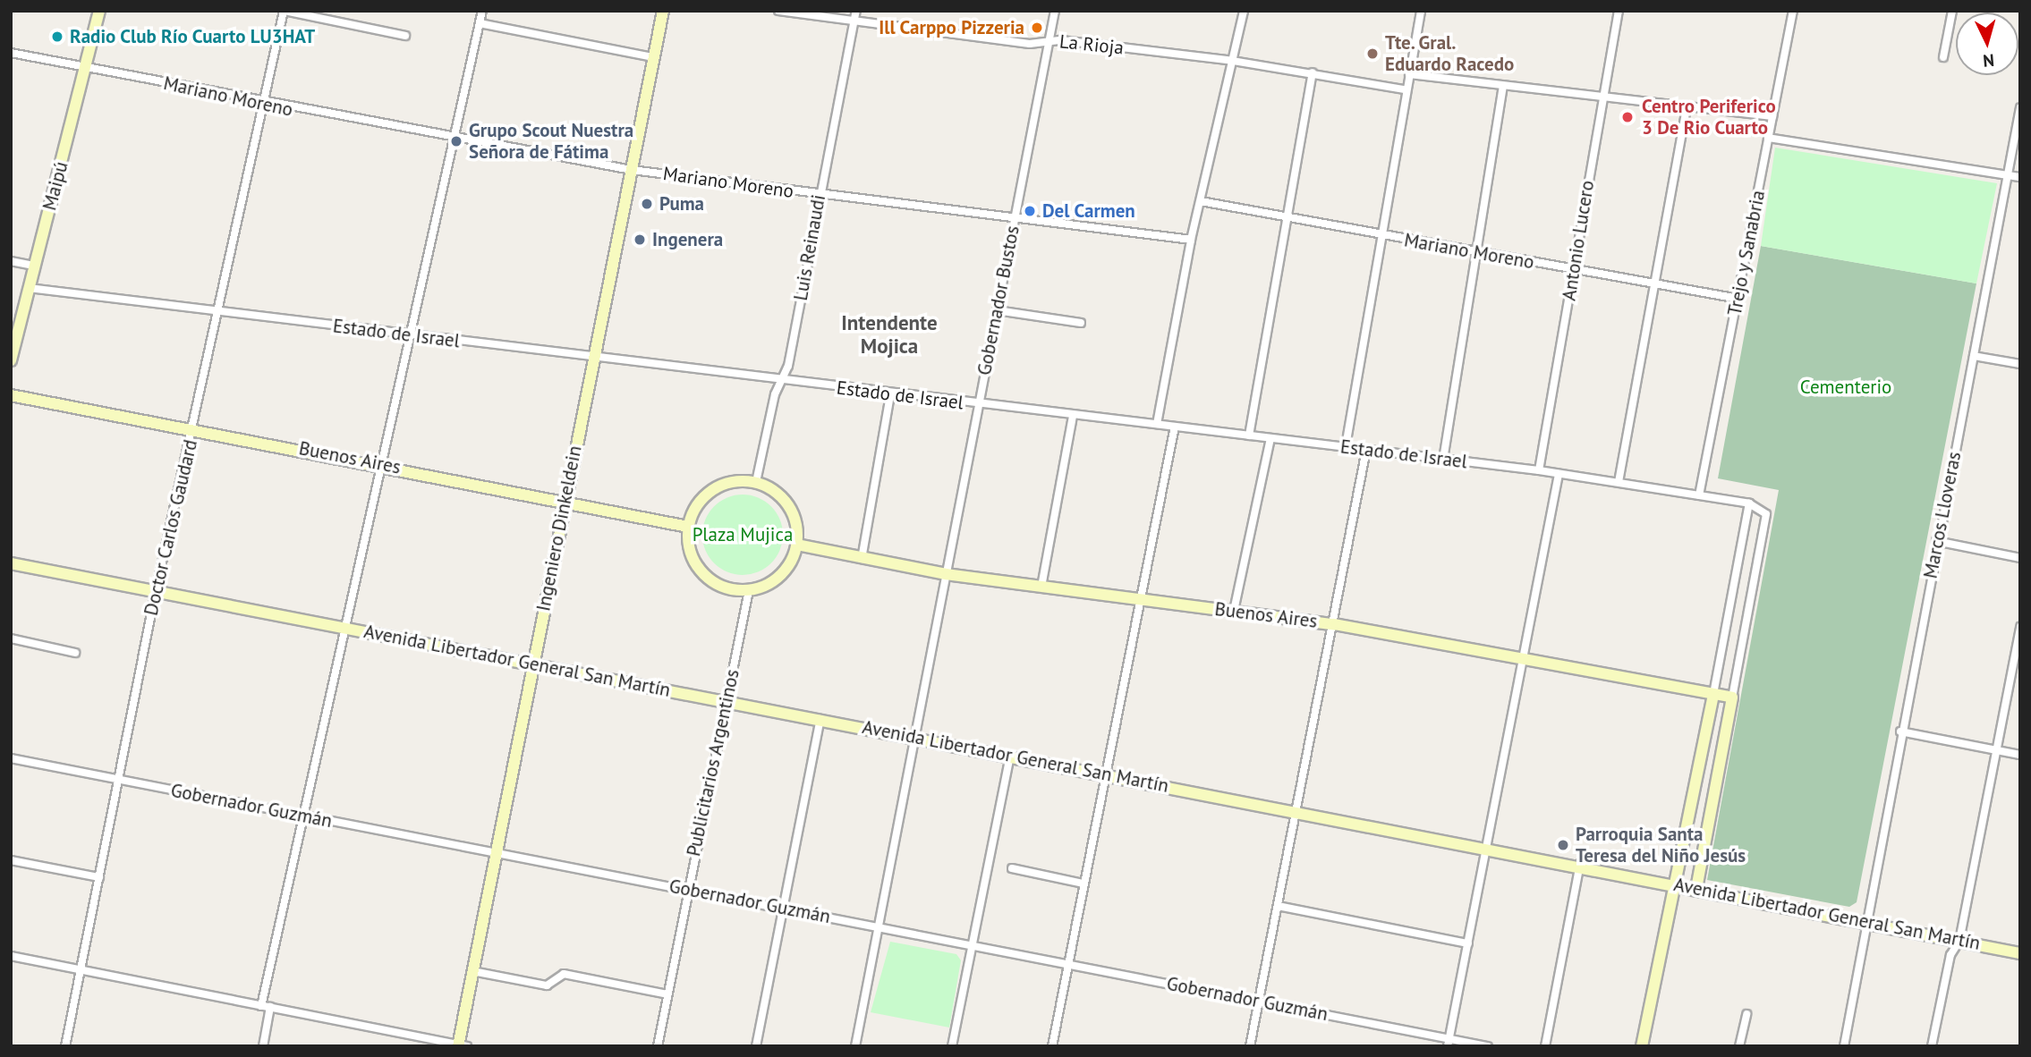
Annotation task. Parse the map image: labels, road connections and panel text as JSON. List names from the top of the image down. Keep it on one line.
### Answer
{"streets":{"main road":["Maipú","Buenos Aires","Ingeniero Dinkeldein","Avenida Libertador General San Martín"],"street":["La Rioja","Mariano Moreno","Antonio Lucero","Luis Reinaudi","Trejo y Sanabria","Gobernador Bustos","Estado de Israel","Marcos Lloveras","Doctor Carlos Gaudard","Publicitarios Argentinos","Gobernador Guzmán"]},"crossings":[["La Rioja","Luis Reinaudi"],["La Rioja","Gobernador Bustos"],["Mariano Moreno","Maipú"],["Mariano Moreno","Antonio Lucero"],["Mariano Moreno","Luis Reinaudi"],["Mariano Moreno","Trejo y Sanabria"],["Mariano Moreno","Gobernador Bustos"],["Mariano Moreno","Doctor Carlos Gaudard"],["Mariano Moreno","Ingeniero Dinkeldein"],["Maipú","Estado de Israel"],["Antonio Lucero","Estado de Israel"],["Luis Reinaudi","Estado de Israel"],["Luis Reinaudi","Buenos Aires"],["Luis Reinaudi","Publicitarios Argentinos"],["Trejo y Sanabria","Estado de Israel"],["Gobernador Bustos","Estado de Israel"],["Gobernador Bustos","Buenos Aires"],["Gobernador Bustos","Avenida Libertador General San Martín"],["Gobernador Bustos","Gobernador Guzmán"],["Estado de Israel","Buenos Aires"],["Estado de Israel","Doctor Carlos Gaudard"],["Estado de Israel","Ingeniero Dinkeldein"],["Buenos Aires","Doctor Carlos Gaudard"],["Buenos Aires","Ingeniero Dinkeldein"],["Buenos Aires","Publicitarios Argentinos"],["Marcos Lloveras","Avenida Libertador General San Martín"],["Doctor Carlos Gaudard","Avenida Libertador General San Martín"],["Doctor Carlos Gaudard","Gobernador Guzmán"],["Ingeniero Dinkeldein","Avenida Libertador General San Martín"],["Ingeniero Dinkeldein","Gobernador Guzmán"],["Avenida Libertador General San Martín","Publicitarios Argentinos"],["Publicitarios Argentinos","Gobernador Guzmán"]],"districts":["Intendente Mojica"],"parks":["Cementerio","Plaza Mujica"],"places":["Ill Carppo Pizzeria","Radio Club Río Cuarto LU3HAT","Tte. Gral. Eduardo Racedo","Centro Periferico 3 De Rio Cuarto","Grupo Scout Nuestra Señora de Fátima","Puma","Del Carmen","Ingenera","Parroquia Santa Teresa del Niño Jesús"],"north":"bottom"}
